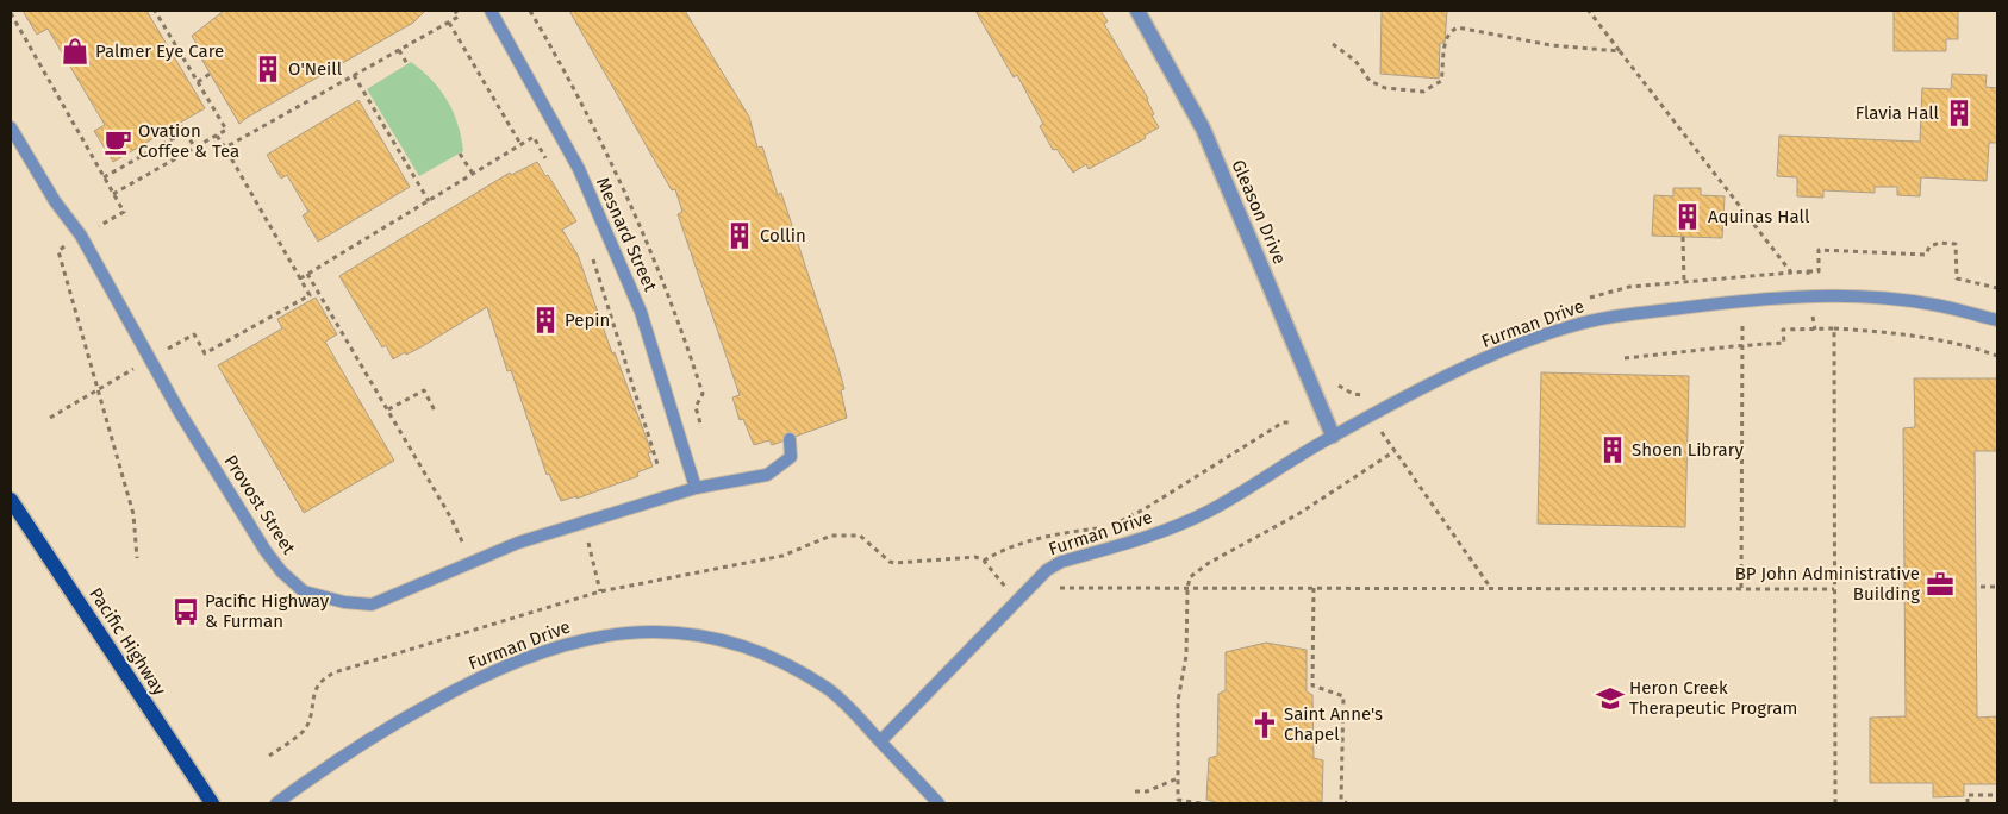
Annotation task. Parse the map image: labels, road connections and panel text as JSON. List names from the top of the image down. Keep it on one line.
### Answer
{"streets":{"main road":["Pacific Highway"],"street":["Gleason Drive"],"lane":["Mesnard Street","Furman Drive","Provost Street"]},"crossings":[["Gleason Drive","Furman Drive"],["Mesnard Street","Provost Street"]],"places":{"shop":["Palmer Eye Care"],"building":["O'Neill","Flavia Hall","Aquinas Hall","Collin","Pepin","Shoen Library"],"cafe":["Ovation Coffee & Tea"],"office":["BP John Administrative Building"],"bus stop":["Pacific Highway & Furman"],"school or university":["Heron Creek Therapeutic Program"],"church":["Saint Anne's Chapel"]}}
